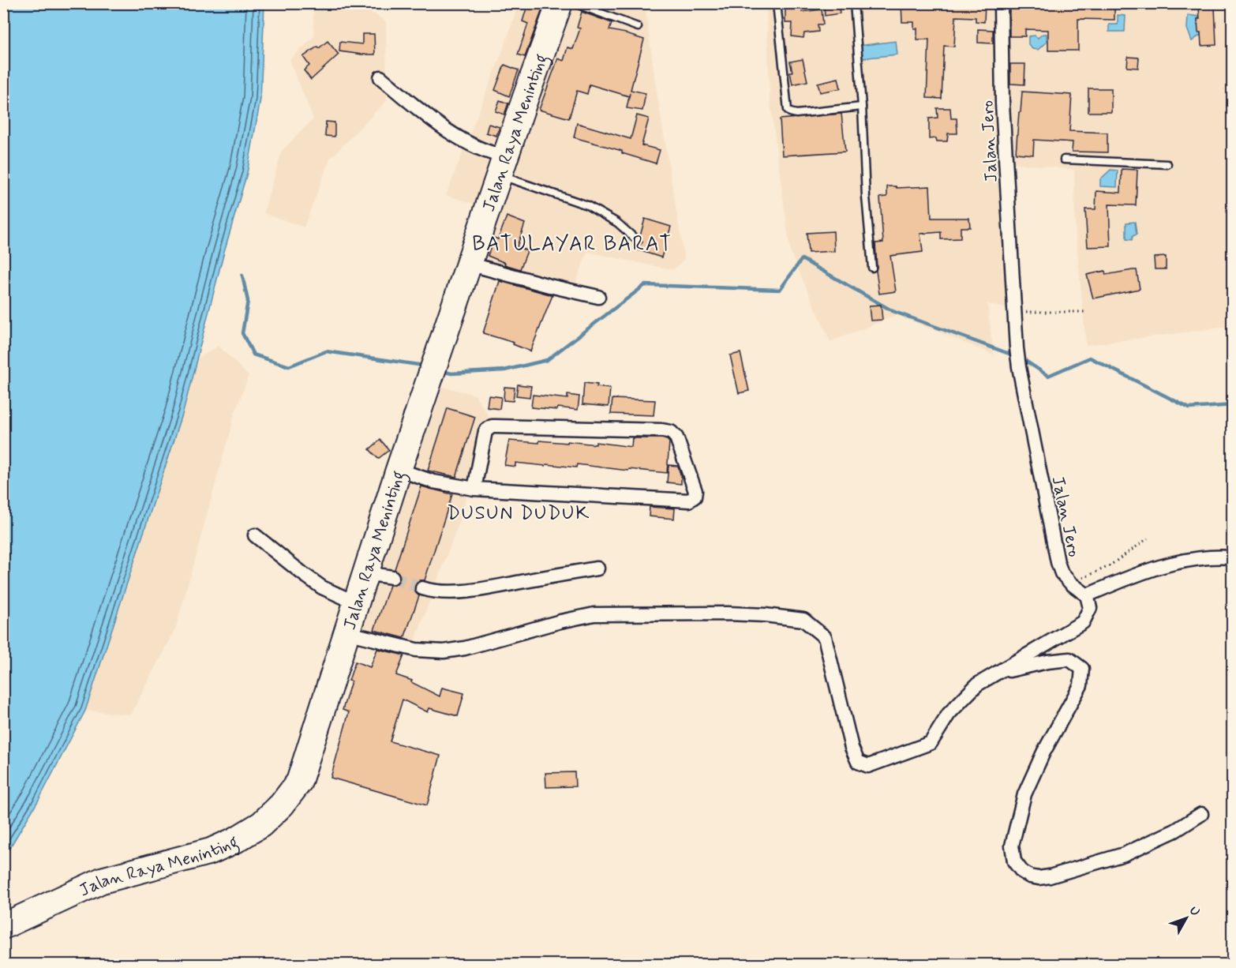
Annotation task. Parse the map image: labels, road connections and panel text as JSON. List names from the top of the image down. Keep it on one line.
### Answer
{"streets":{"highway":["Jalan Raya Meninting"],"street":["Jalan Jero"]},"districts":["BATULAYAR BARAT","DUSUN DUDUK"],"north":"top right"}
